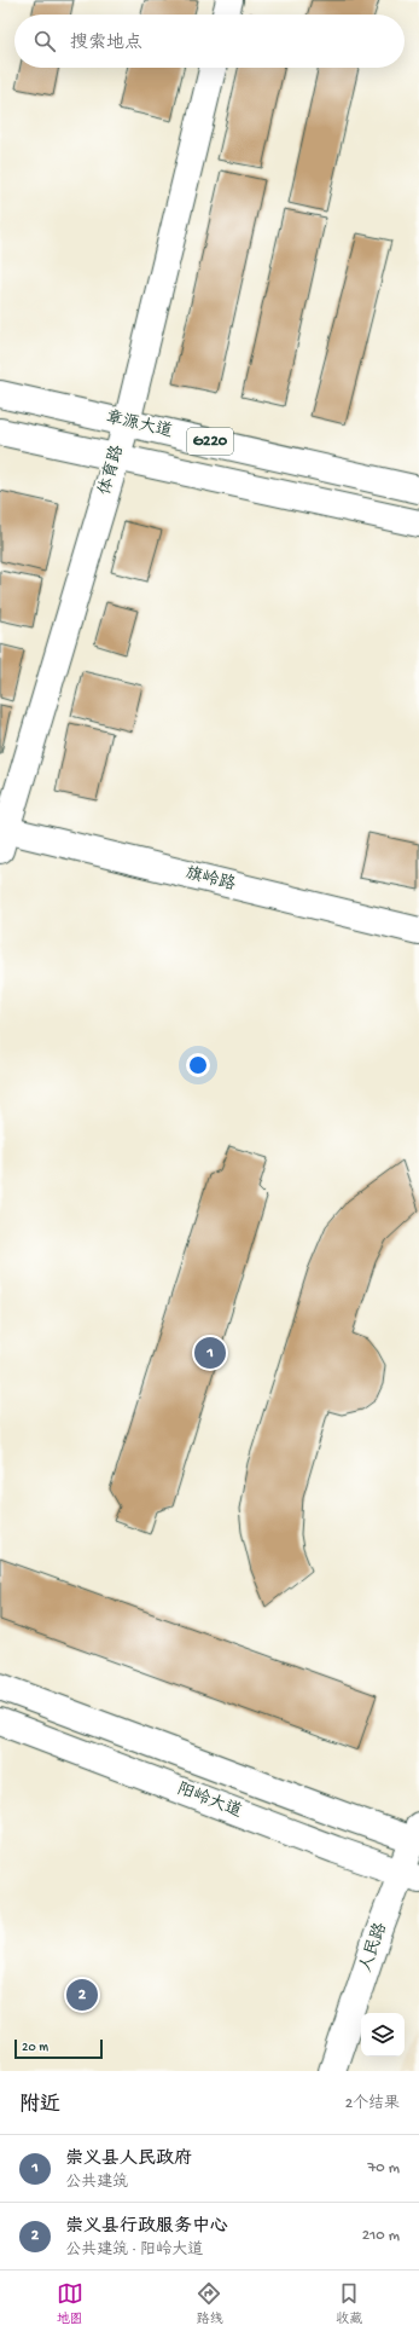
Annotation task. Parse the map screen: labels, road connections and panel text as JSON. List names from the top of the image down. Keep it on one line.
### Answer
{"streets":{"main road":["章源大道","G220","体育路","旗岭路","阳岭大道","人民路"]},"crossings":[["章源大道","体育路"],["体育路","旗岭路"],["阳岭大道","人民路"]],"scale_bar":"20 m","page":{"search":"搜索地点","pins":["1","2"],"scale":"20 m","heading":["附近","2个结果"],"list":[{"mark":"1","name":"崇义县人民政府","note":"公共建筑","value":"70 m"},{"mark":"2","name":"崇义县行政服务中心","note":"公共建筑 · 阳岭大道","value":"210 m"}],"nav":["地图","路线","收藏"]}}
